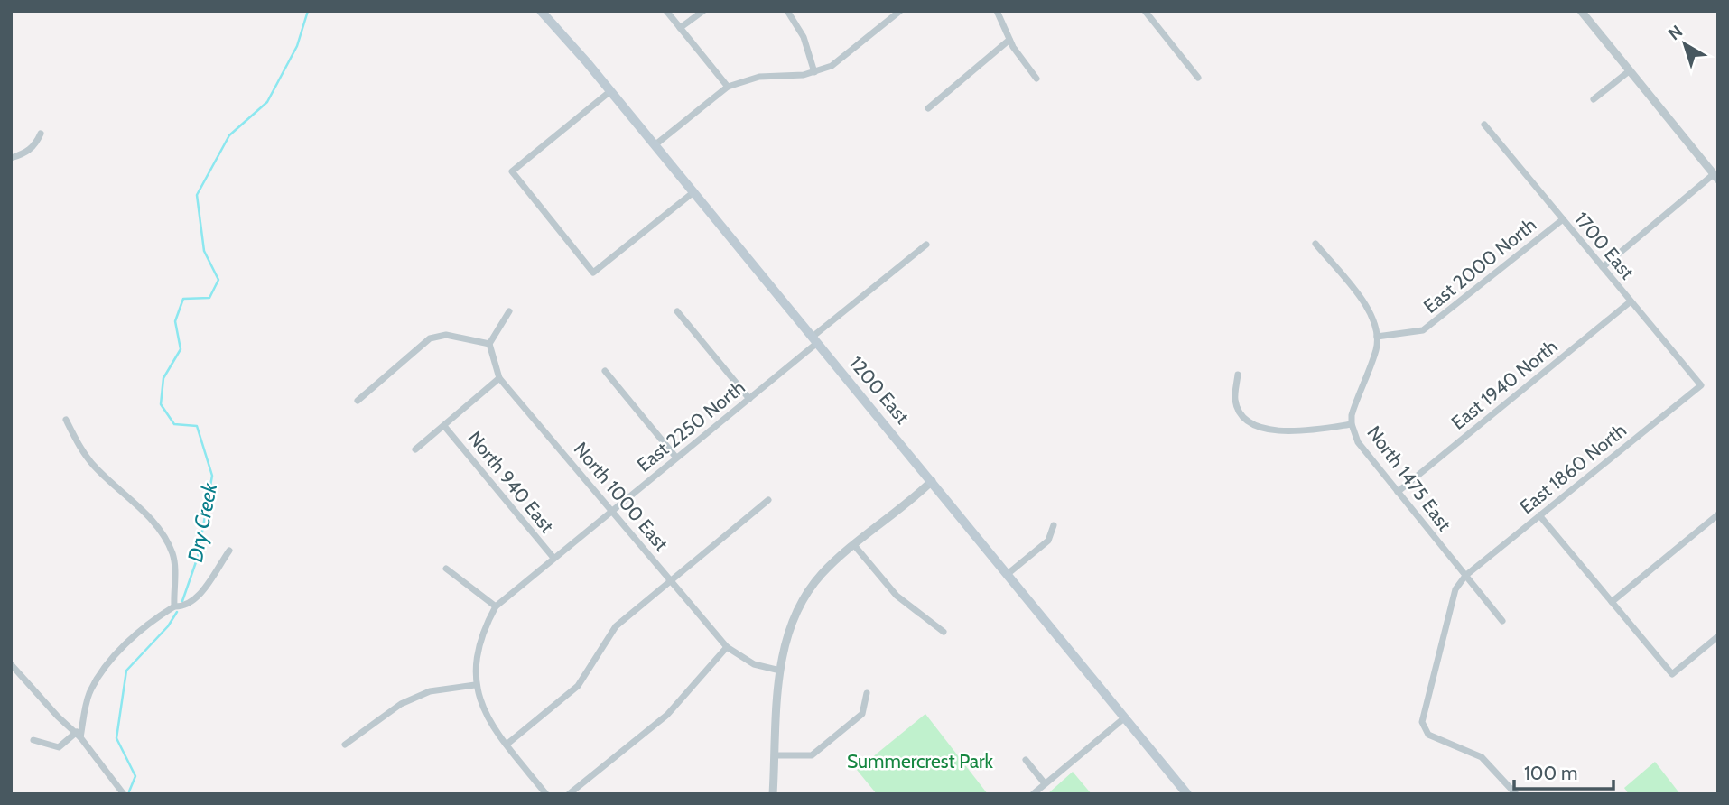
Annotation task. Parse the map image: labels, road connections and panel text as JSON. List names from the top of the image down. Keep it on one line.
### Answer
{"streets":{"main road":["1200 East"],"street":["1700 East","East 2000 North","East 1940 North","East 2250 North","East 1860 North","North 1475 East","North 940 East","North 1000 East"]},"crossings":[["1700 East","East 2000 North"],["1700 East","East 1940 North"],["1700 East","East 1860 North"],["East 2000 North","North 1475 East"],["East 1940 North","North 1475 East"],["1200 East","East 2250 North"],["East 2250 North","North 940 East"],["East 2250 North","North 1000 East"],["East 1860 North","North 1475 East"]],"water":["Dry Creek"],"parks":["Summercrest Park"],"scale_bar":"100 m","north":"top left"}
